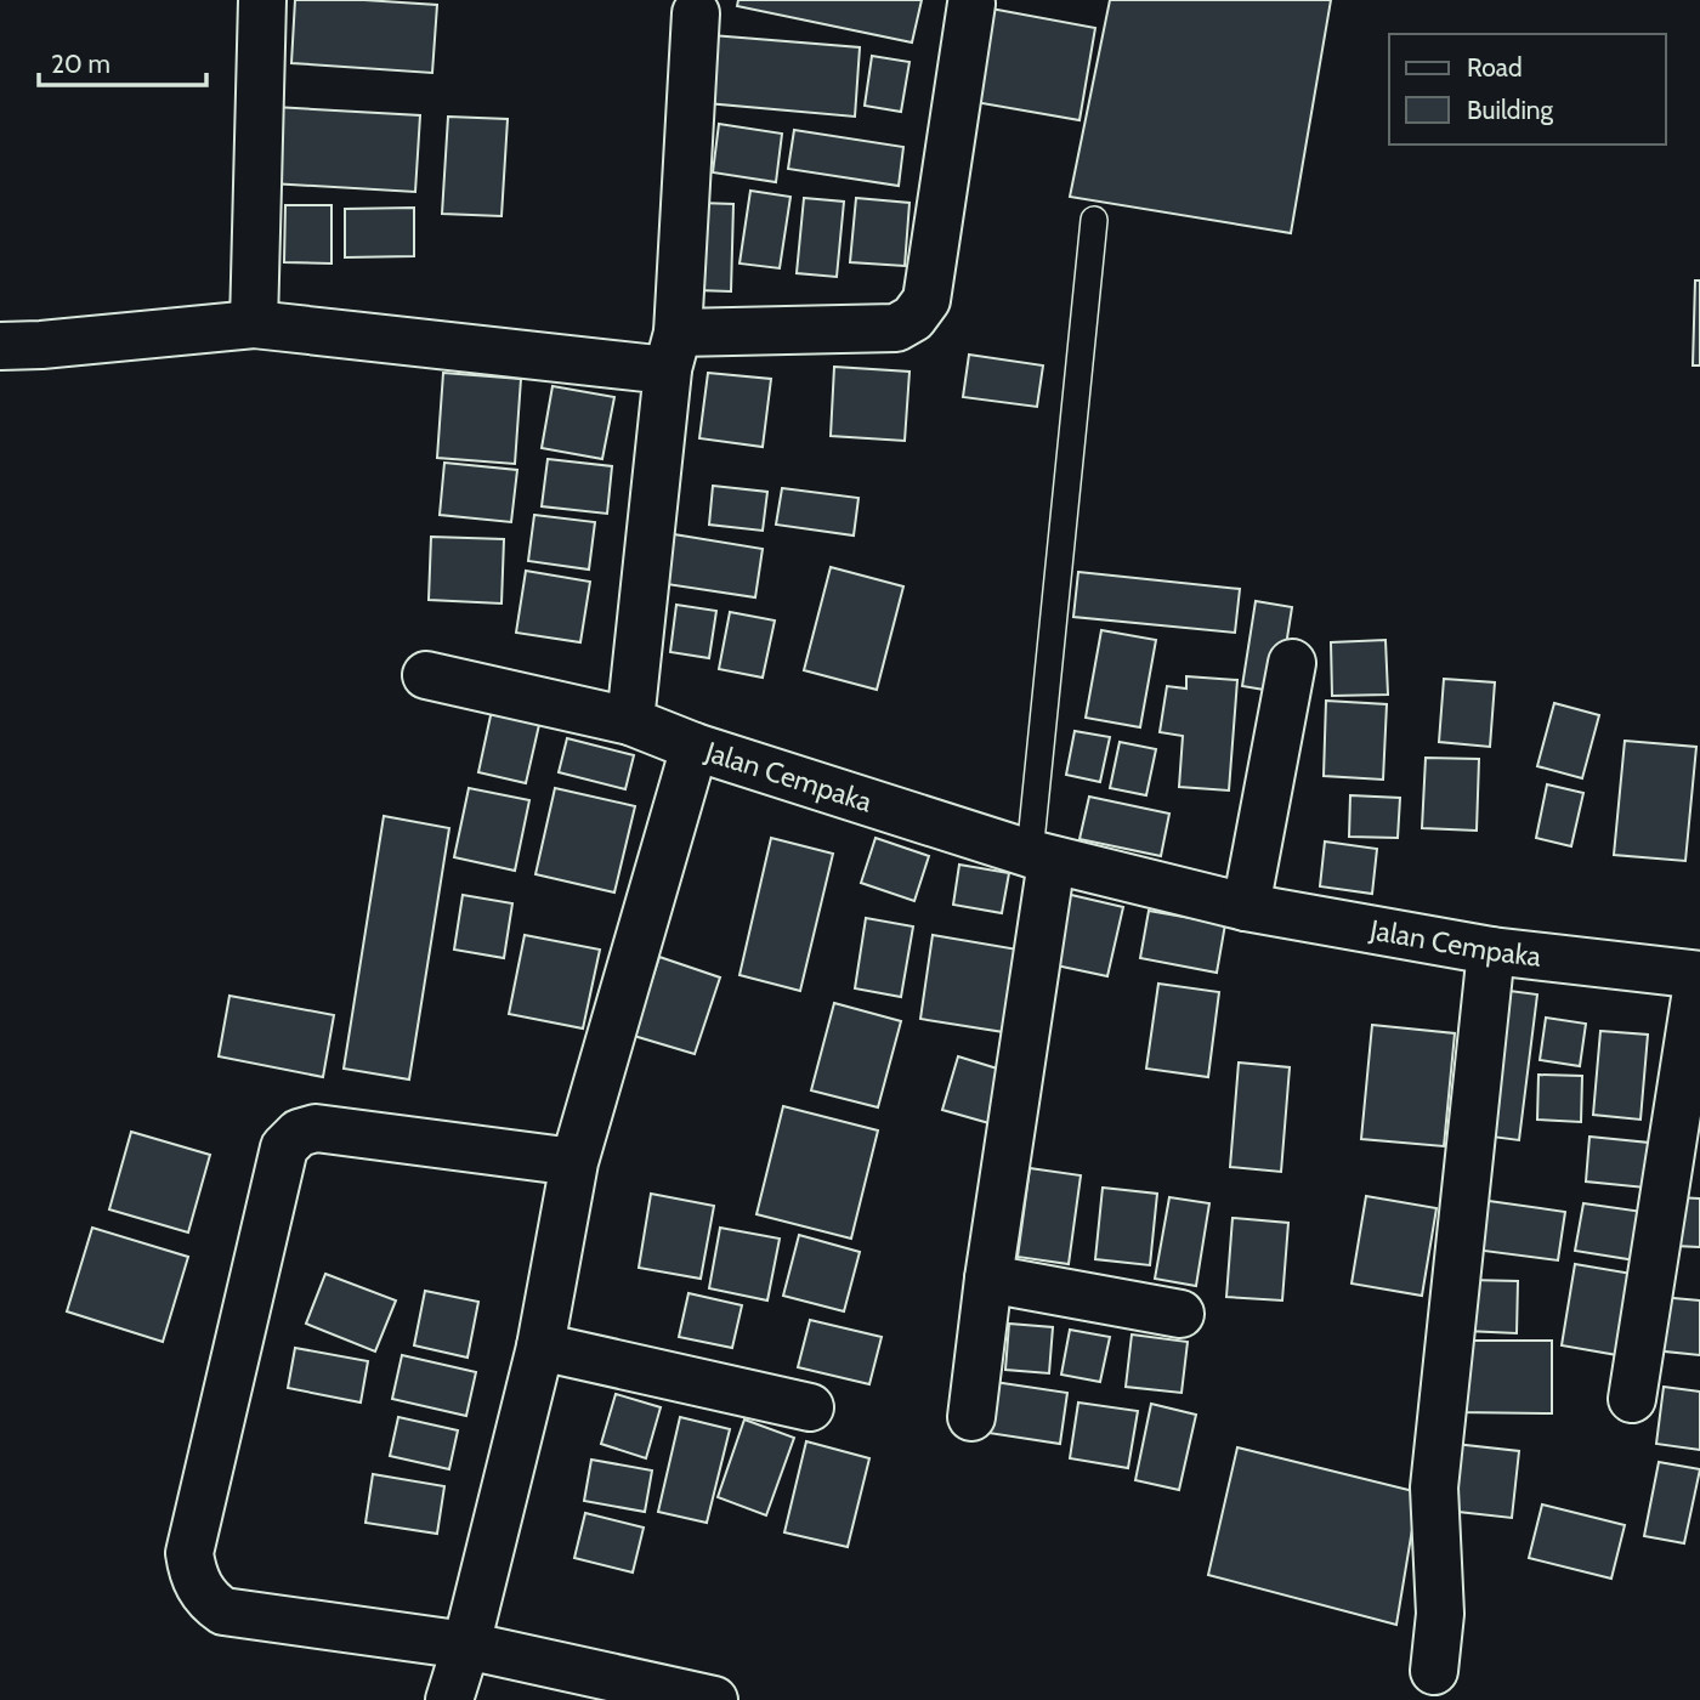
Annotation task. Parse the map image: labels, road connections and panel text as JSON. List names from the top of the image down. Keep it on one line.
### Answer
{"streets":{"street":["Jalan Cempaka"]},"legend":["Road","Building"],"scale_bar":"20 m"}
